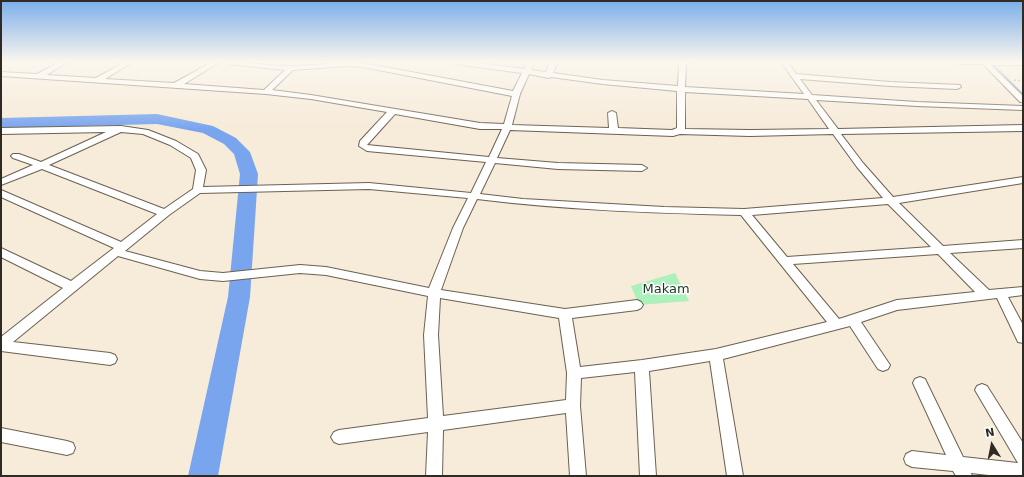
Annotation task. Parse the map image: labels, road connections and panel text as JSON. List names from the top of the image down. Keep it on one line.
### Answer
{"parks":["Makam"],"north":"top"}
